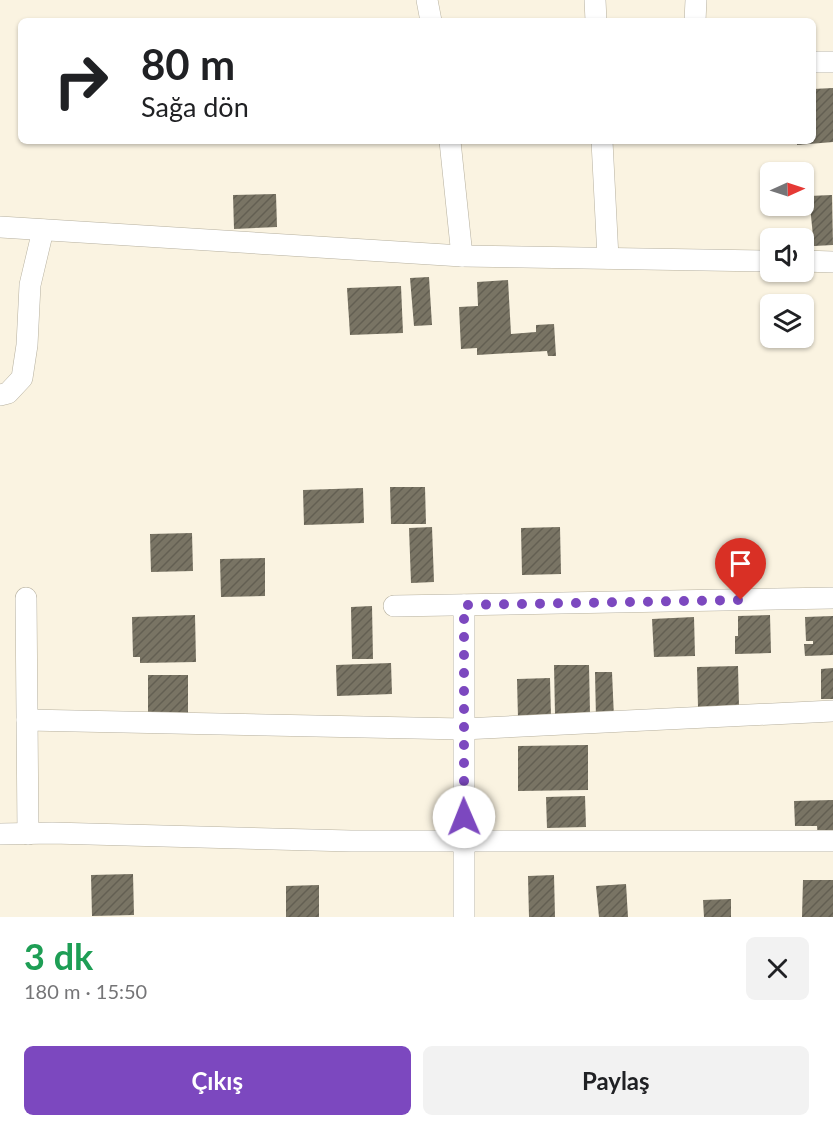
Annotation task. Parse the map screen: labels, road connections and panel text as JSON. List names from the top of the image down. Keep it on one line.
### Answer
{"north":"right","page":{"turn":["80 m","Sağa dön"],"heading":["3 dk","180 m · 15:50"],"buttons":["Çıkış","Paylaş"]}}
